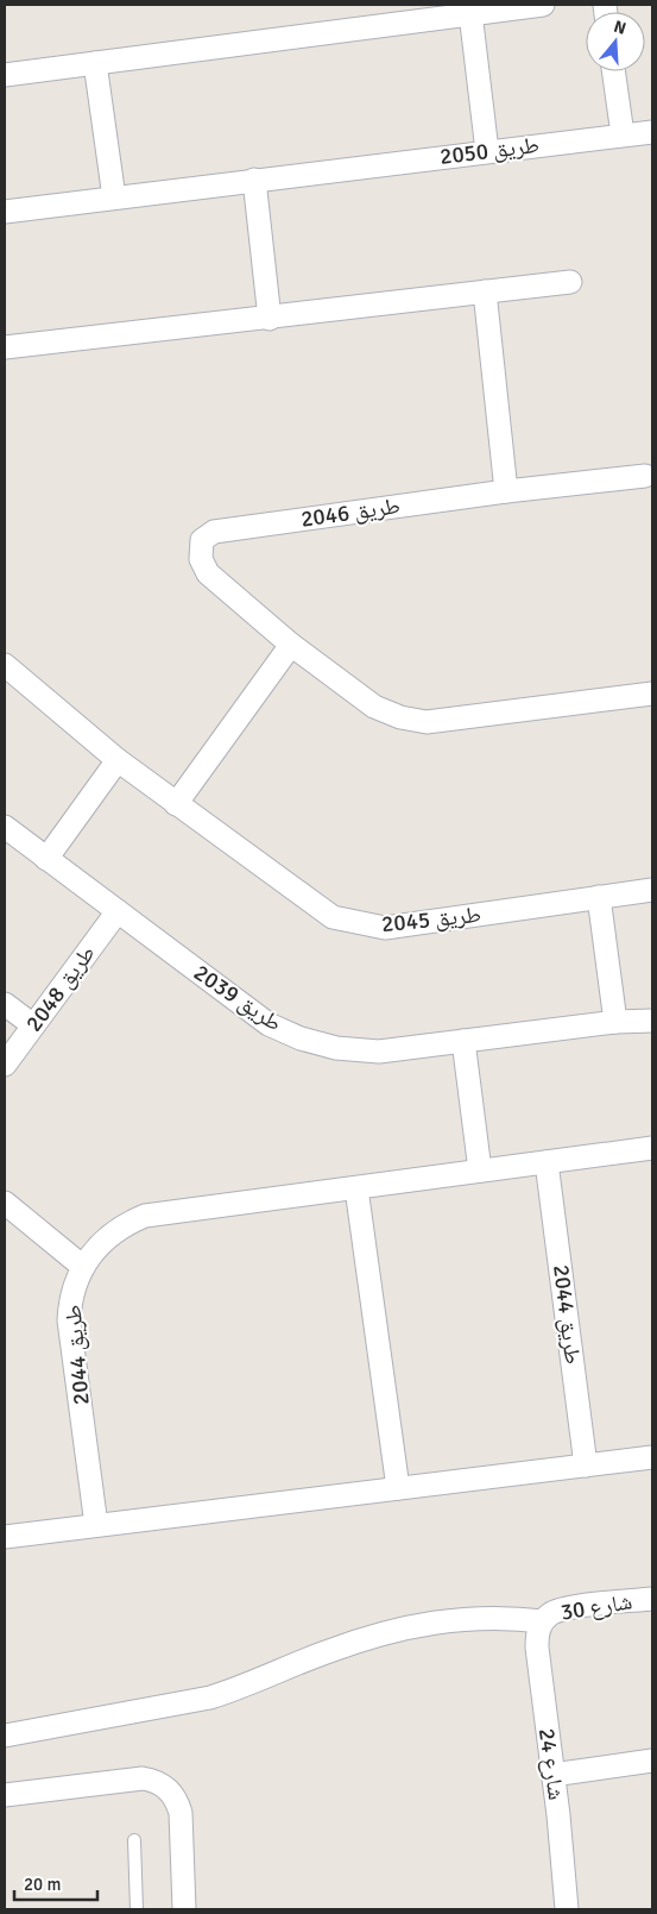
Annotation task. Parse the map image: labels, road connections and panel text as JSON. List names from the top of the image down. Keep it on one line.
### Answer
{"streets":{"street":["طريق 2050","طريق 2046","طريق 2045","طريق 2048","طريق 2039","طريق 2044","شارع 30","شارع 24"]},"crossings":[["طريق 2048","طريق 2039"],["شارع 30","شارع 24"]],"scale_bar":"20 m","north":"top"}
